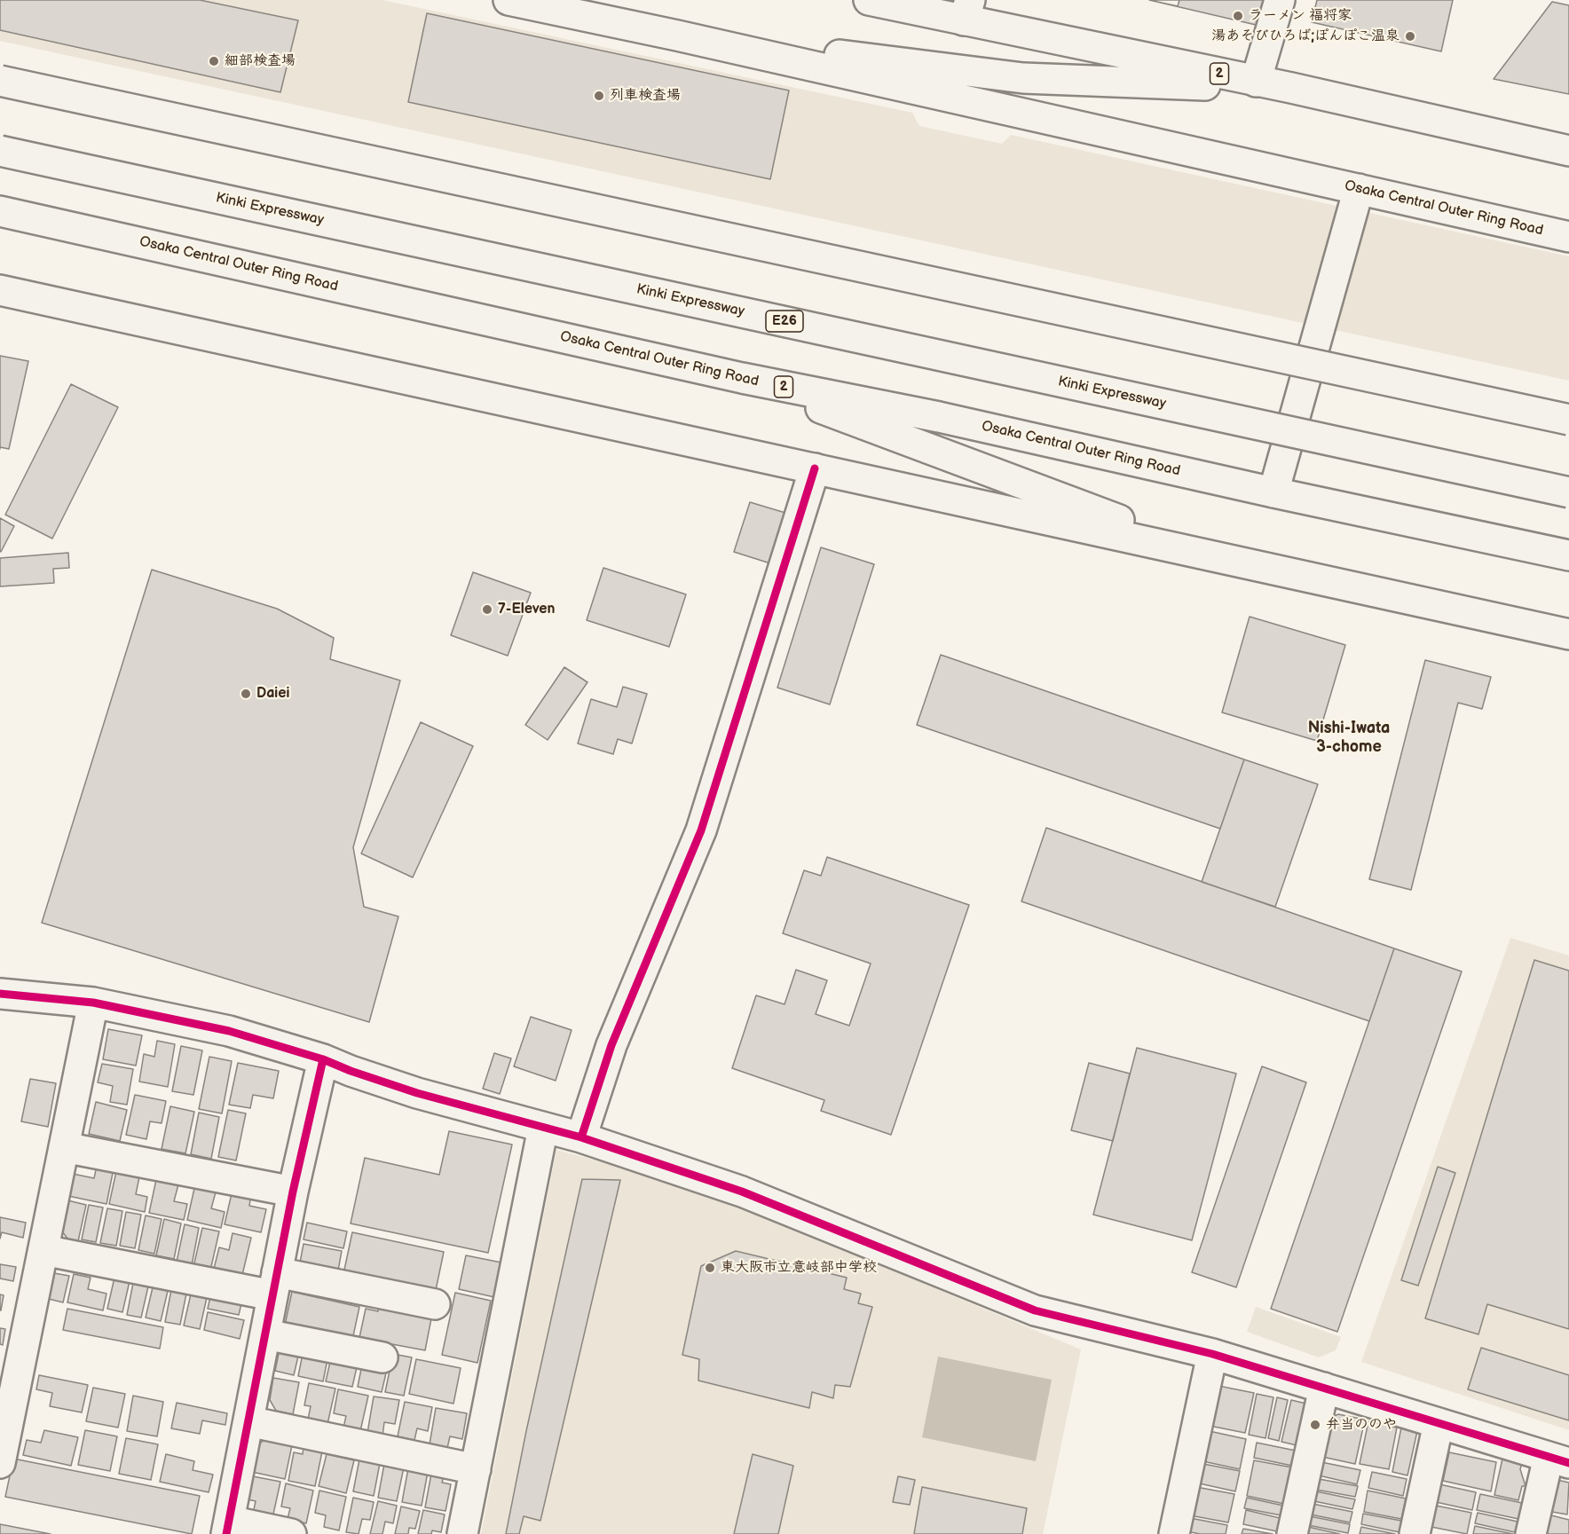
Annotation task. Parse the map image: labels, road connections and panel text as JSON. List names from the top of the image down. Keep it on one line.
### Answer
{"streets":{"main road":["2","Osaka Central Outer Ring Road","Kinki Expressway","E26"]},"districts":["Nishi-Iwata 3-chome"],"places":["ラーメン 福将家","湯あそびひろば;ぽんぽこ温泉","細部検査場","列車検査場","7-Eleven","Daiei","東大阪市立意岐部中学校","弁当ののや"]}
